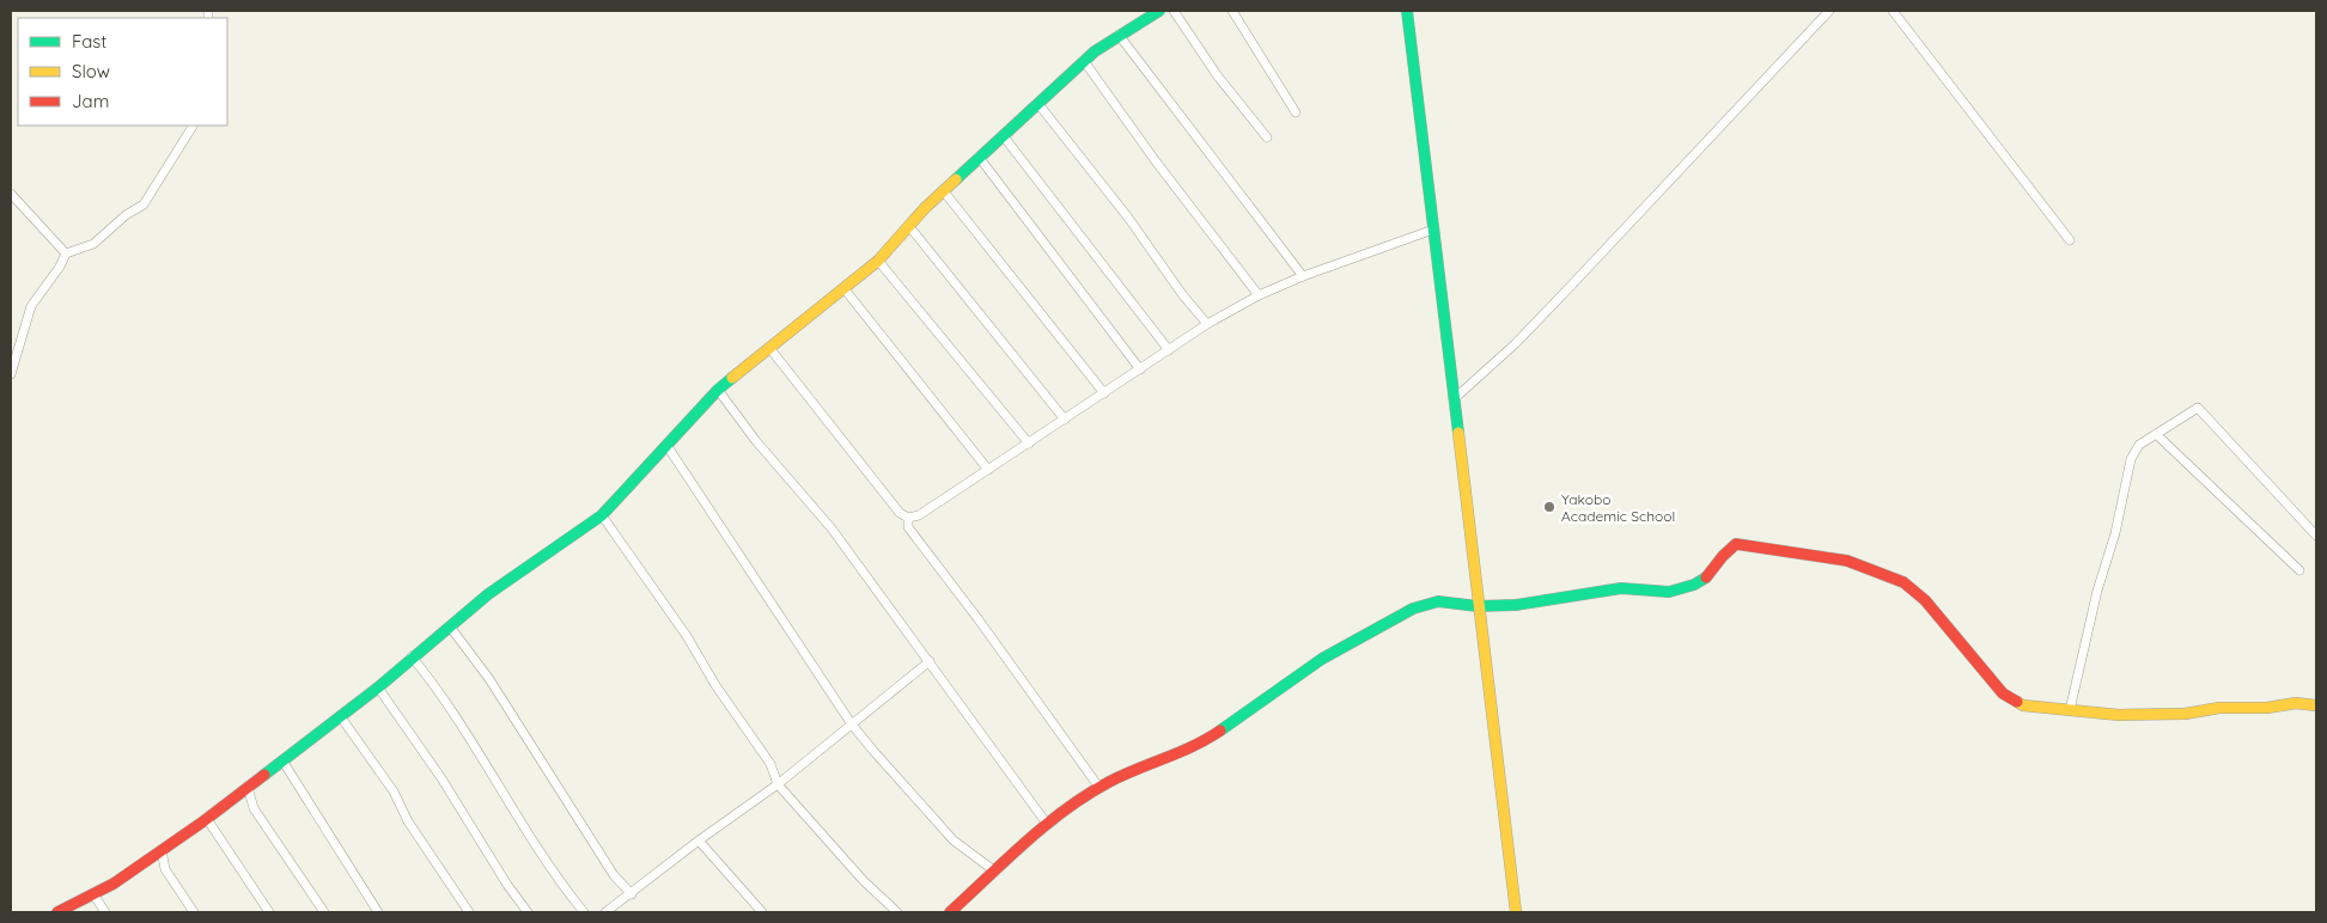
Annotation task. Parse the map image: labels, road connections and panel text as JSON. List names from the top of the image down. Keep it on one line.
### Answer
{"places":["Yakobo Academic School"],"legend":["Fast","Slow","Jam"]}
